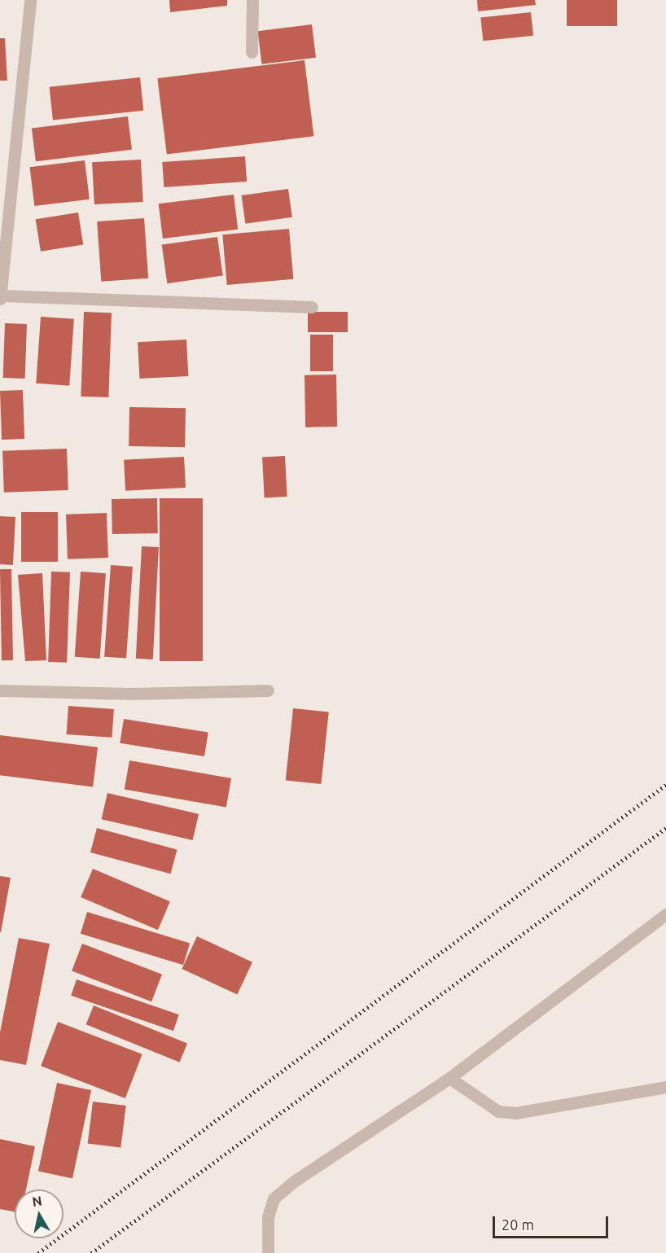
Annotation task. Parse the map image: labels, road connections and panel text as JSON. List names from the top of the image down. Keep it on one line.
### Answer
{"scale_bar":"20 m","north":"top"}
